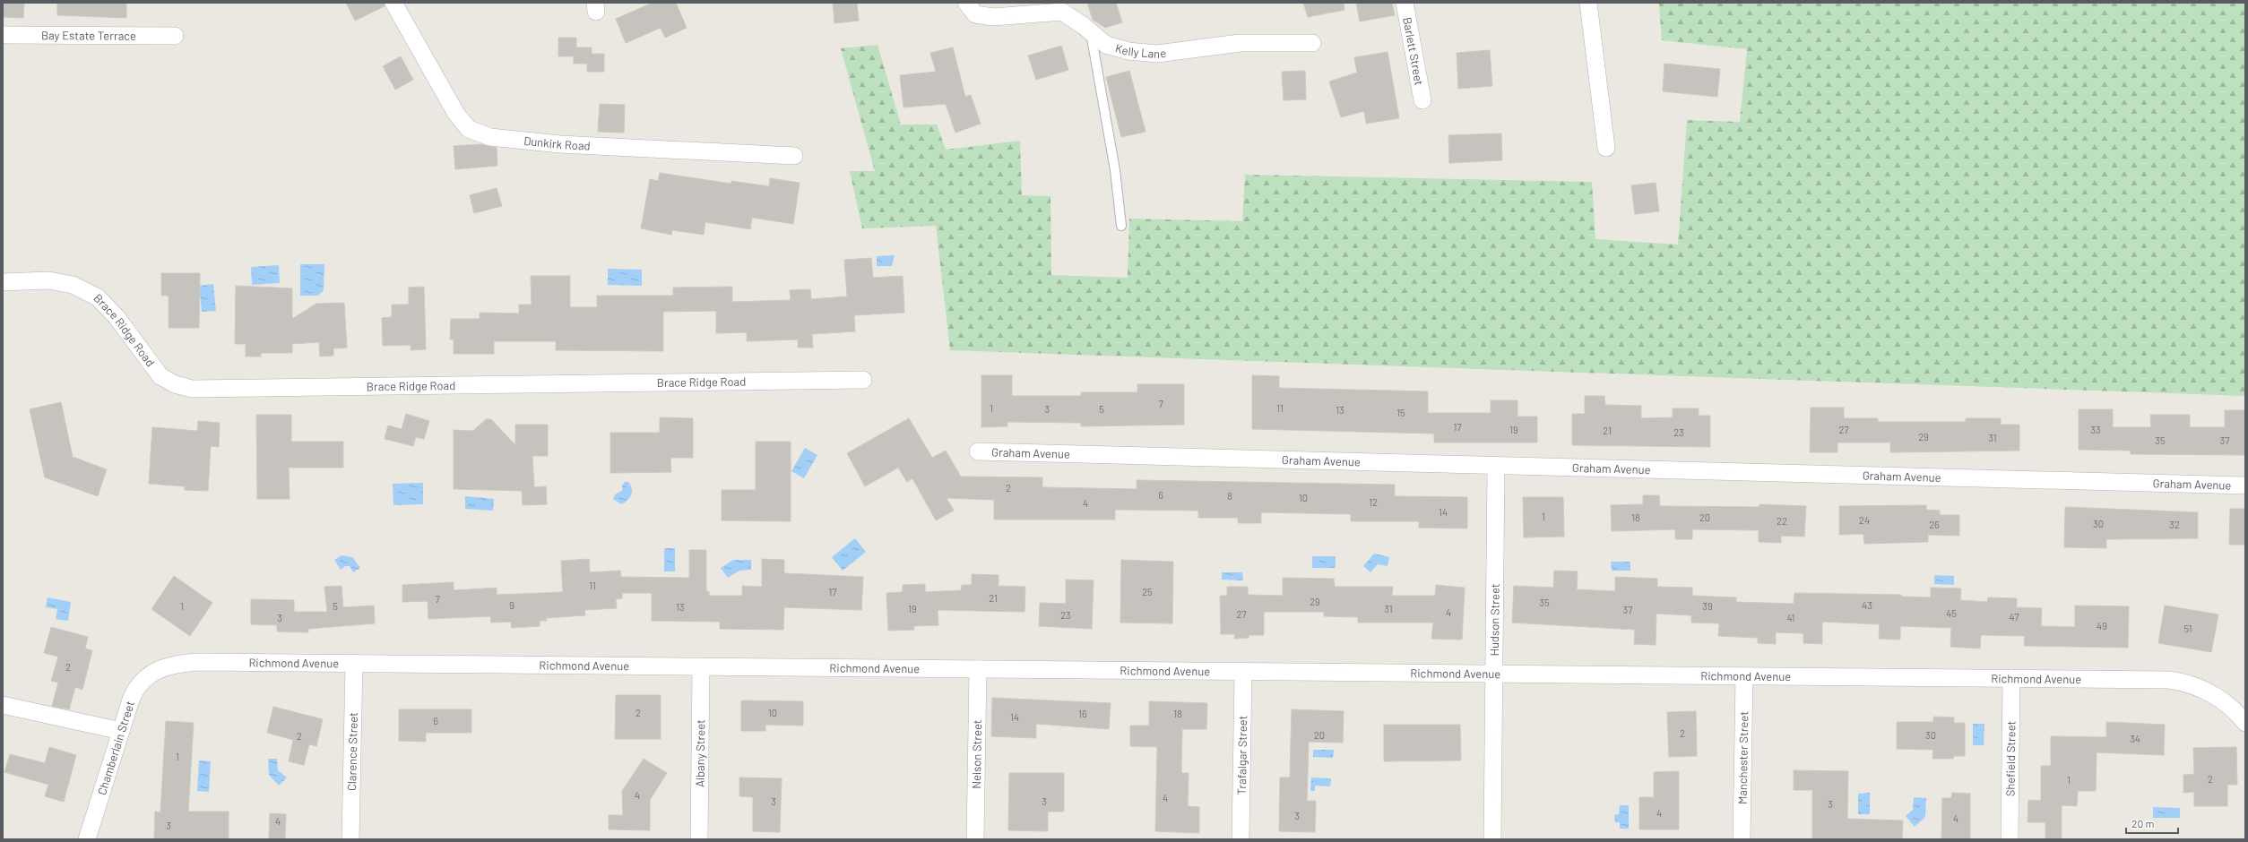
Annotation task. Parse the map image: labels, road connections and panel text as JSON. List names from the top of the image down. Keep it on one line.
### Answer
{"streets":{"street":["Bay Estate Terrace","Kelly Lane","Barlett Street","Dunkirk Road","Brace Ridge Road","Graham Avenue","Hudson Street","Richmond Avenue","Chamberlain Street","Clarence Street","Albany Street","Nelson Street","Trafalgar Street","Manchester Street","Shefield Street"]},"crossings":[["Graham Avenue","Hudson Street"],["Hudson Street","Richmond Avenue"],["Richmond Avenue","Chamberlain Street"],["Richmond Avenue","Clarence Street"],["Richmond Avenue","Albany Street"],["Richmond Avenue","Nelson Street"],["Richmond Avenue","Trafalgar Street"],["Richmond Avenue","Manchester Street"],["Richmond Avenue","Shefield Street"]],"house_numbers":["7","1","11","3","5","13","15","17","19","27","33","21","23","29","31","35","37","2","6","8","10","12","4","14","1","18","20","24","22","30","26","32","11","17","25","21","7","29","35","9","43","1","5","39","13","19","31","37","4","45","27","23","47","3","41","49","51","2","2","10","16","18","14","6","2","20","30","2","34","1","2","1","4","4","3","3","3","4","3","4","4","3"],"scale_bar":"20 m"}
